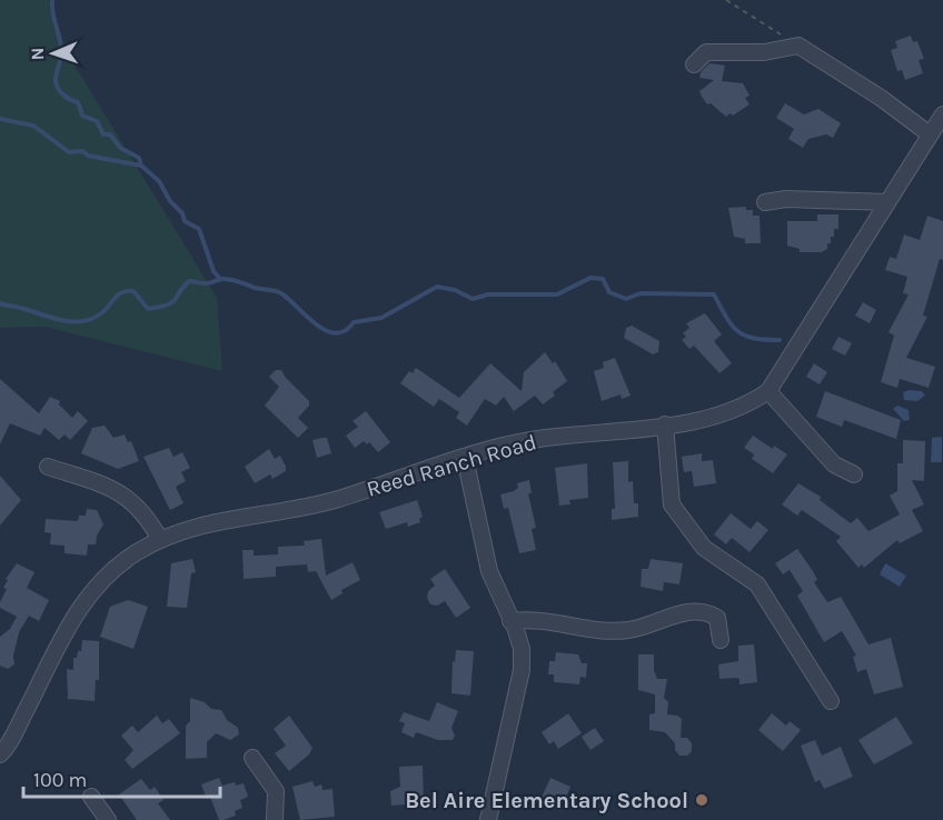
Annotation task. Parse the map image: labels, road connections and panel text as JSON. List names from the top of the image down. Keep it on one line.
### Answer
{"streets":{"street":["Reed Ranch Road"]},"places":["Bel Aire Elementary School"],"scale_bar":"100 m","north":"left"}
